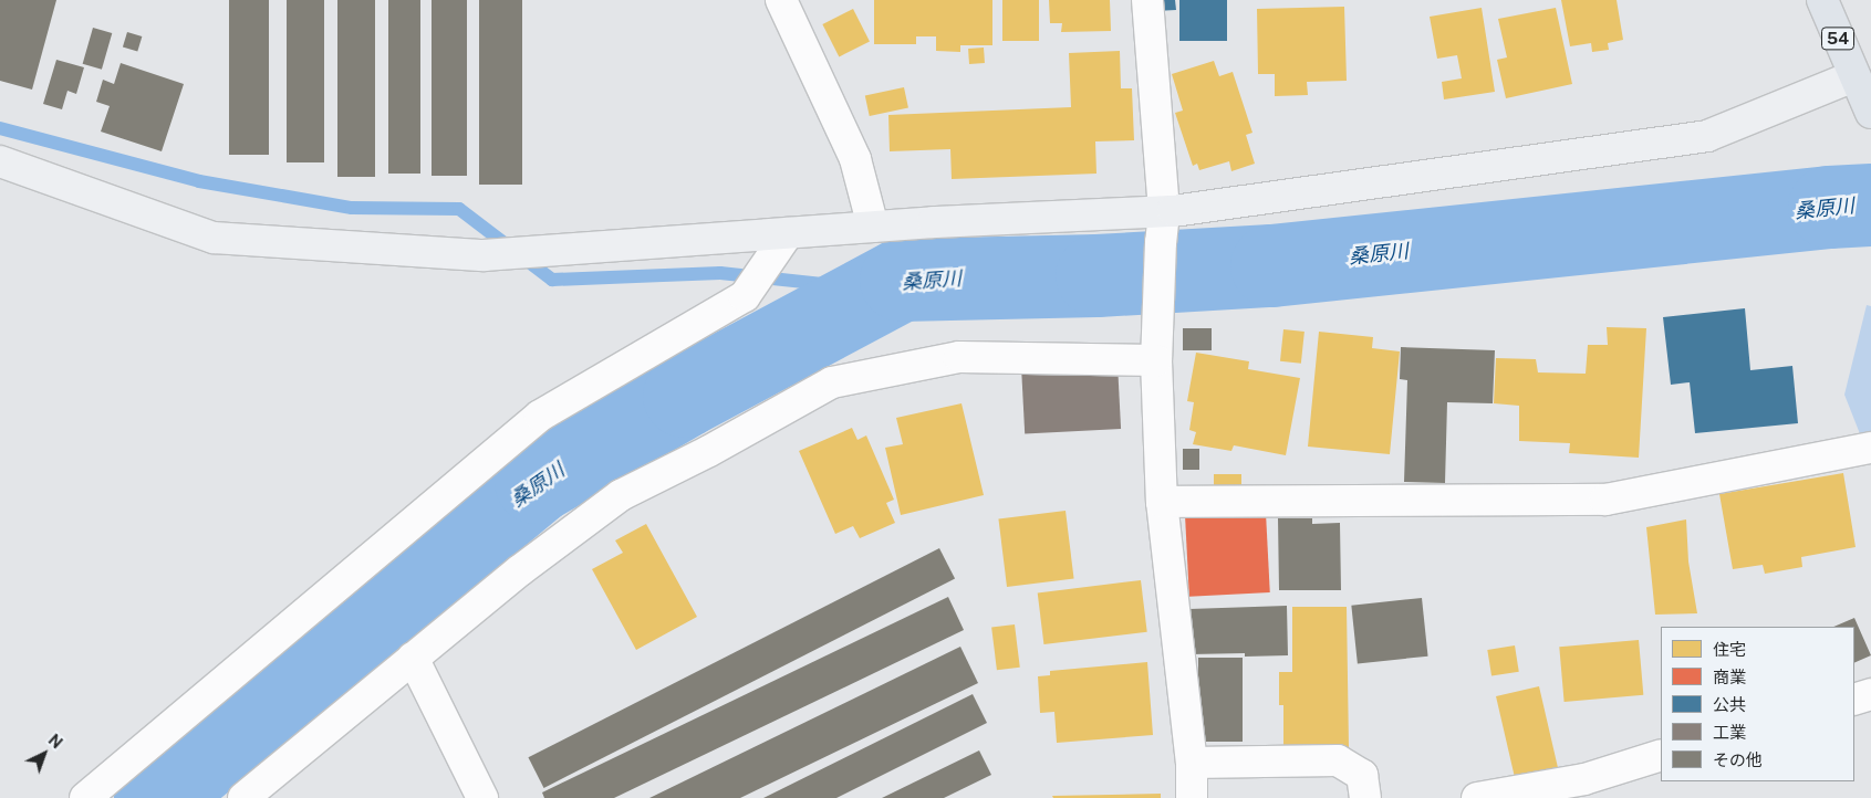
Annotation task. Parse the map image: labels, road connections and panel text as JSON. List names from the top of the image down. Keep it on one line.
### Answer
{"streets":{"main road":["54"]},"water":["桑原川"],"legend":["住宅","商業","公共","工業","その他"],"north":"top right"}
